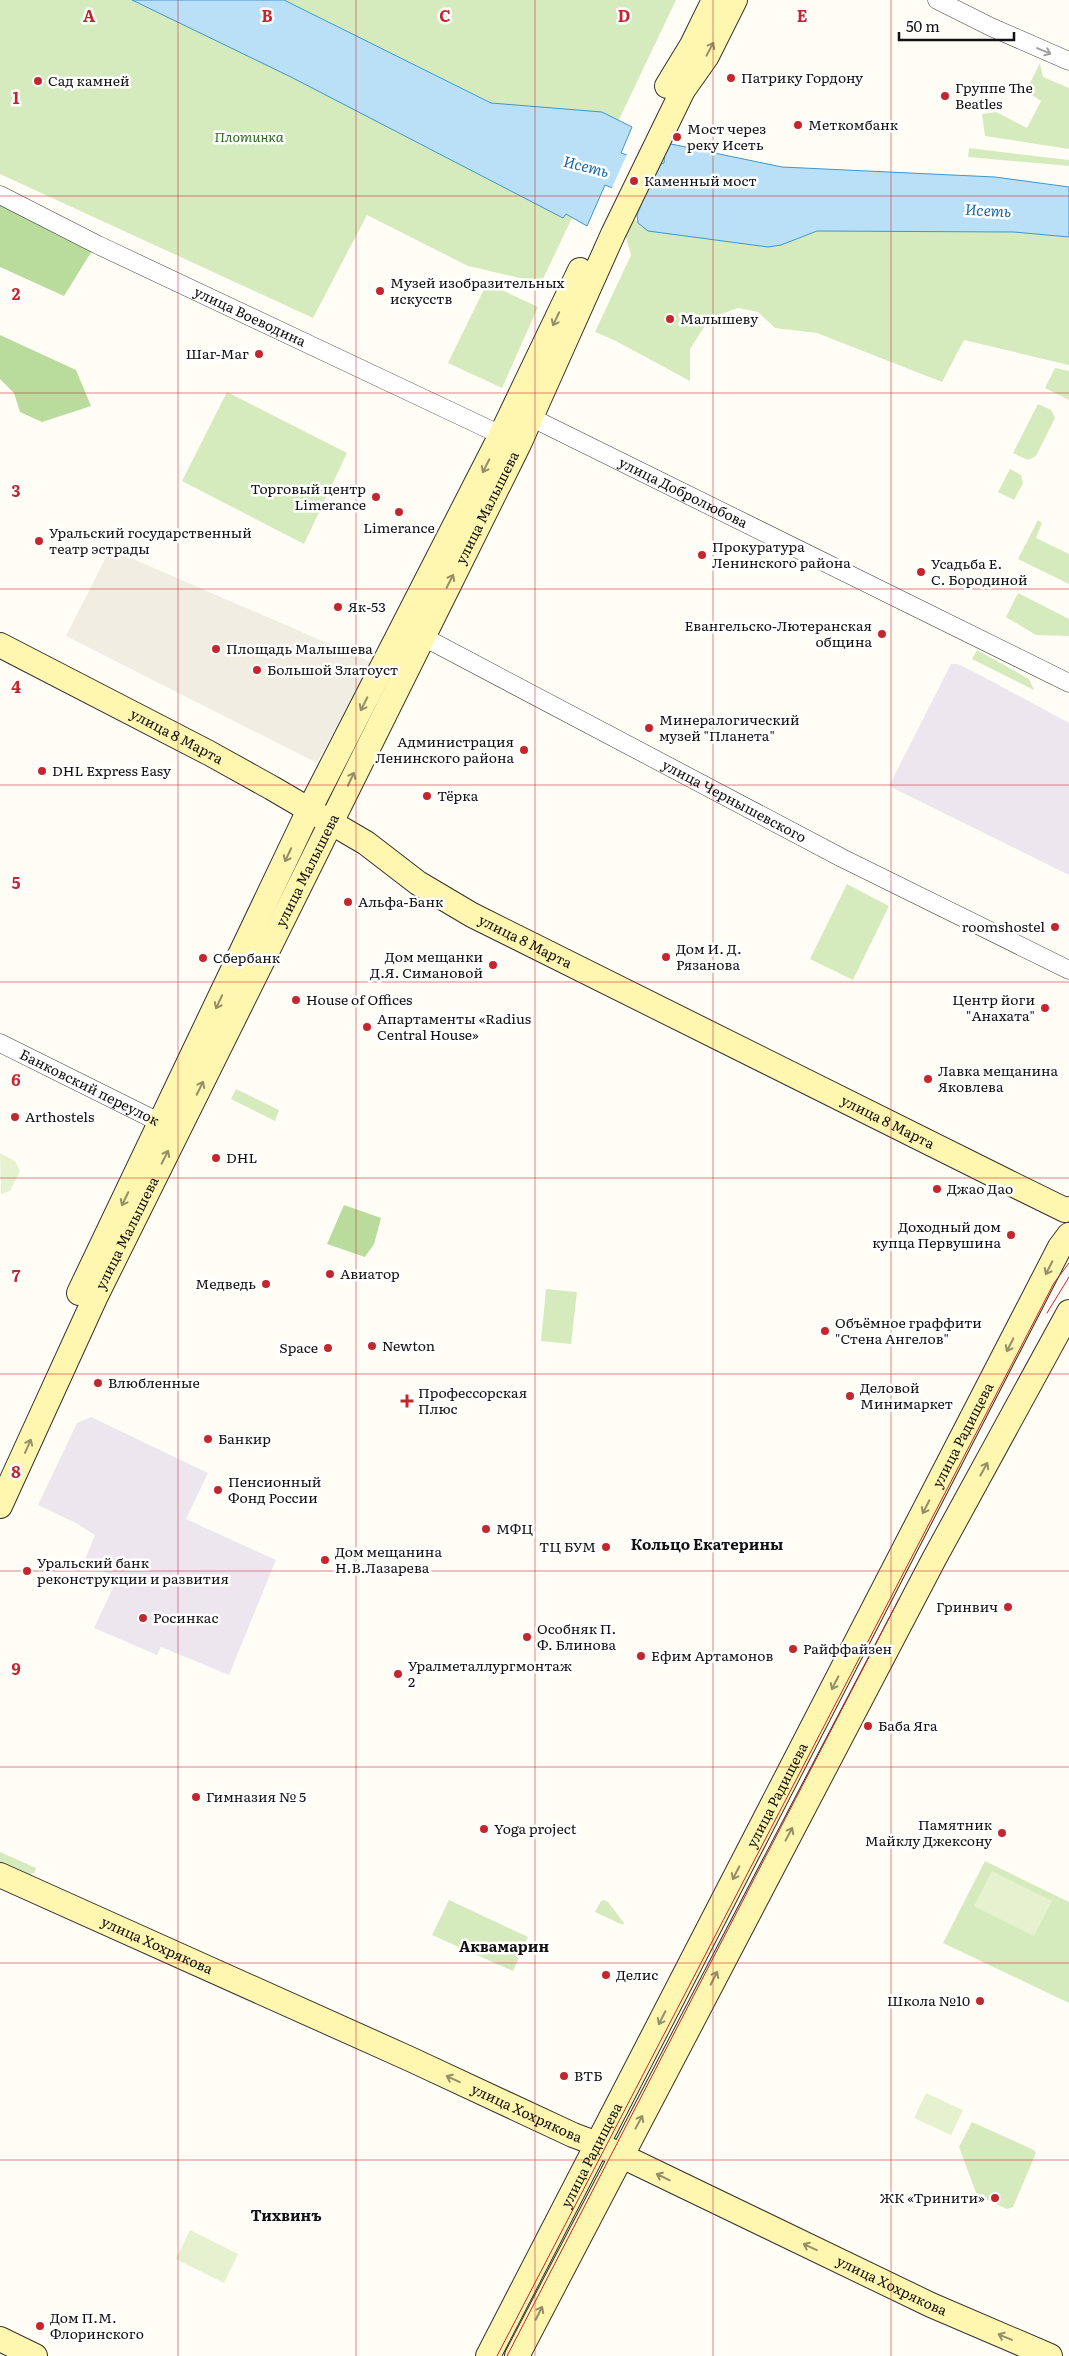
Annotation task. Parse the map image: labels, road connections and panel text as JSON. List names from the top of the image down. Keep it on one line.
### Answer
{"streets":{"main road":["улица Малышева","улица 8 Марта","улица Радищева","улица Хохрякова"],"street":["улица Воеводина","улица Добролюбова","улица Чернышевского","Банковский переулок"]},"crossings":[["улица Воеводина","улица Малышева"],["улица Добролюбова","улица Малышева"],["улица Малышева","улица 8 Марта"],["улица Малышева","улица Чернышевского"],["улица Малышева","Банковский переулок"],["улица Радищева","улица Хохрякова"]],"one_way":["улица Хохрякова"],"districts":["Кольцо Екатерины","Аквамарин","Тихвинъ"],"water":["Исеть"],"parks":["Плотинка"],"places":{"other":["Патрику Гордону","Сад камней","Группе The Beatles","Меткомбанк","Мост через реку Исеть","Каменный мост","Музей изобразительных искусств","Малышеву","Шаг-Маг","Торговый центр Limerance","Limerance","Уральский государственный театр эстрады","Прокуратура Ленинского района","Усадьба Е. С. Бородиной","Як-53","Евангельско-Лютеранская община","Площадь Малышева","Большой Златоуст","Минералогический музей \"Планета\"","Администрация Ленинского района","DHL Express Easy","Тёрка","Альфа-Банк","roomshostel","Дом И. Д. Рязанова","Сбербанк","Дом мещанки Д.Я. Симановой","House of Offices","Центр йоги \"Анахата\"","Апартаменты «Radius Central House»","Лавка мещанина Яковлева","Arthostels","DHL","Джао Дао","Доходный дом купца Первушина","Авиатор","Медведь","Объёмное граффити \"Стена Ангелов\"","Newton","Space","Влюбленные","Деловой Минимаркет","Банкир","Пенсионный Фонд России","МФЦ","ТЦ БУМ","Дом мещанина Н.В.Лазарева","Уральский банк реконструкции и развития","Гринвич","Росинкас","Особняк П. Ф. Блинова","Райффайзен","Ефим Артамонов","Уралметаллургмонтаж 2","Баба Яга","Гимназия № 5","Yoga projeсt","Памятник Майклу Джексону","Делис","Школа №10","ВТБ","ЖК «Тринити»","Дом П.М. Флоринского"],"health":["Профессорская Плюс"]},"scale_bar":"50 m","grid":{"columns":["A","B","C","D","E"],"rows":["1","2","3","4","5","6","7","8","9"]}}
